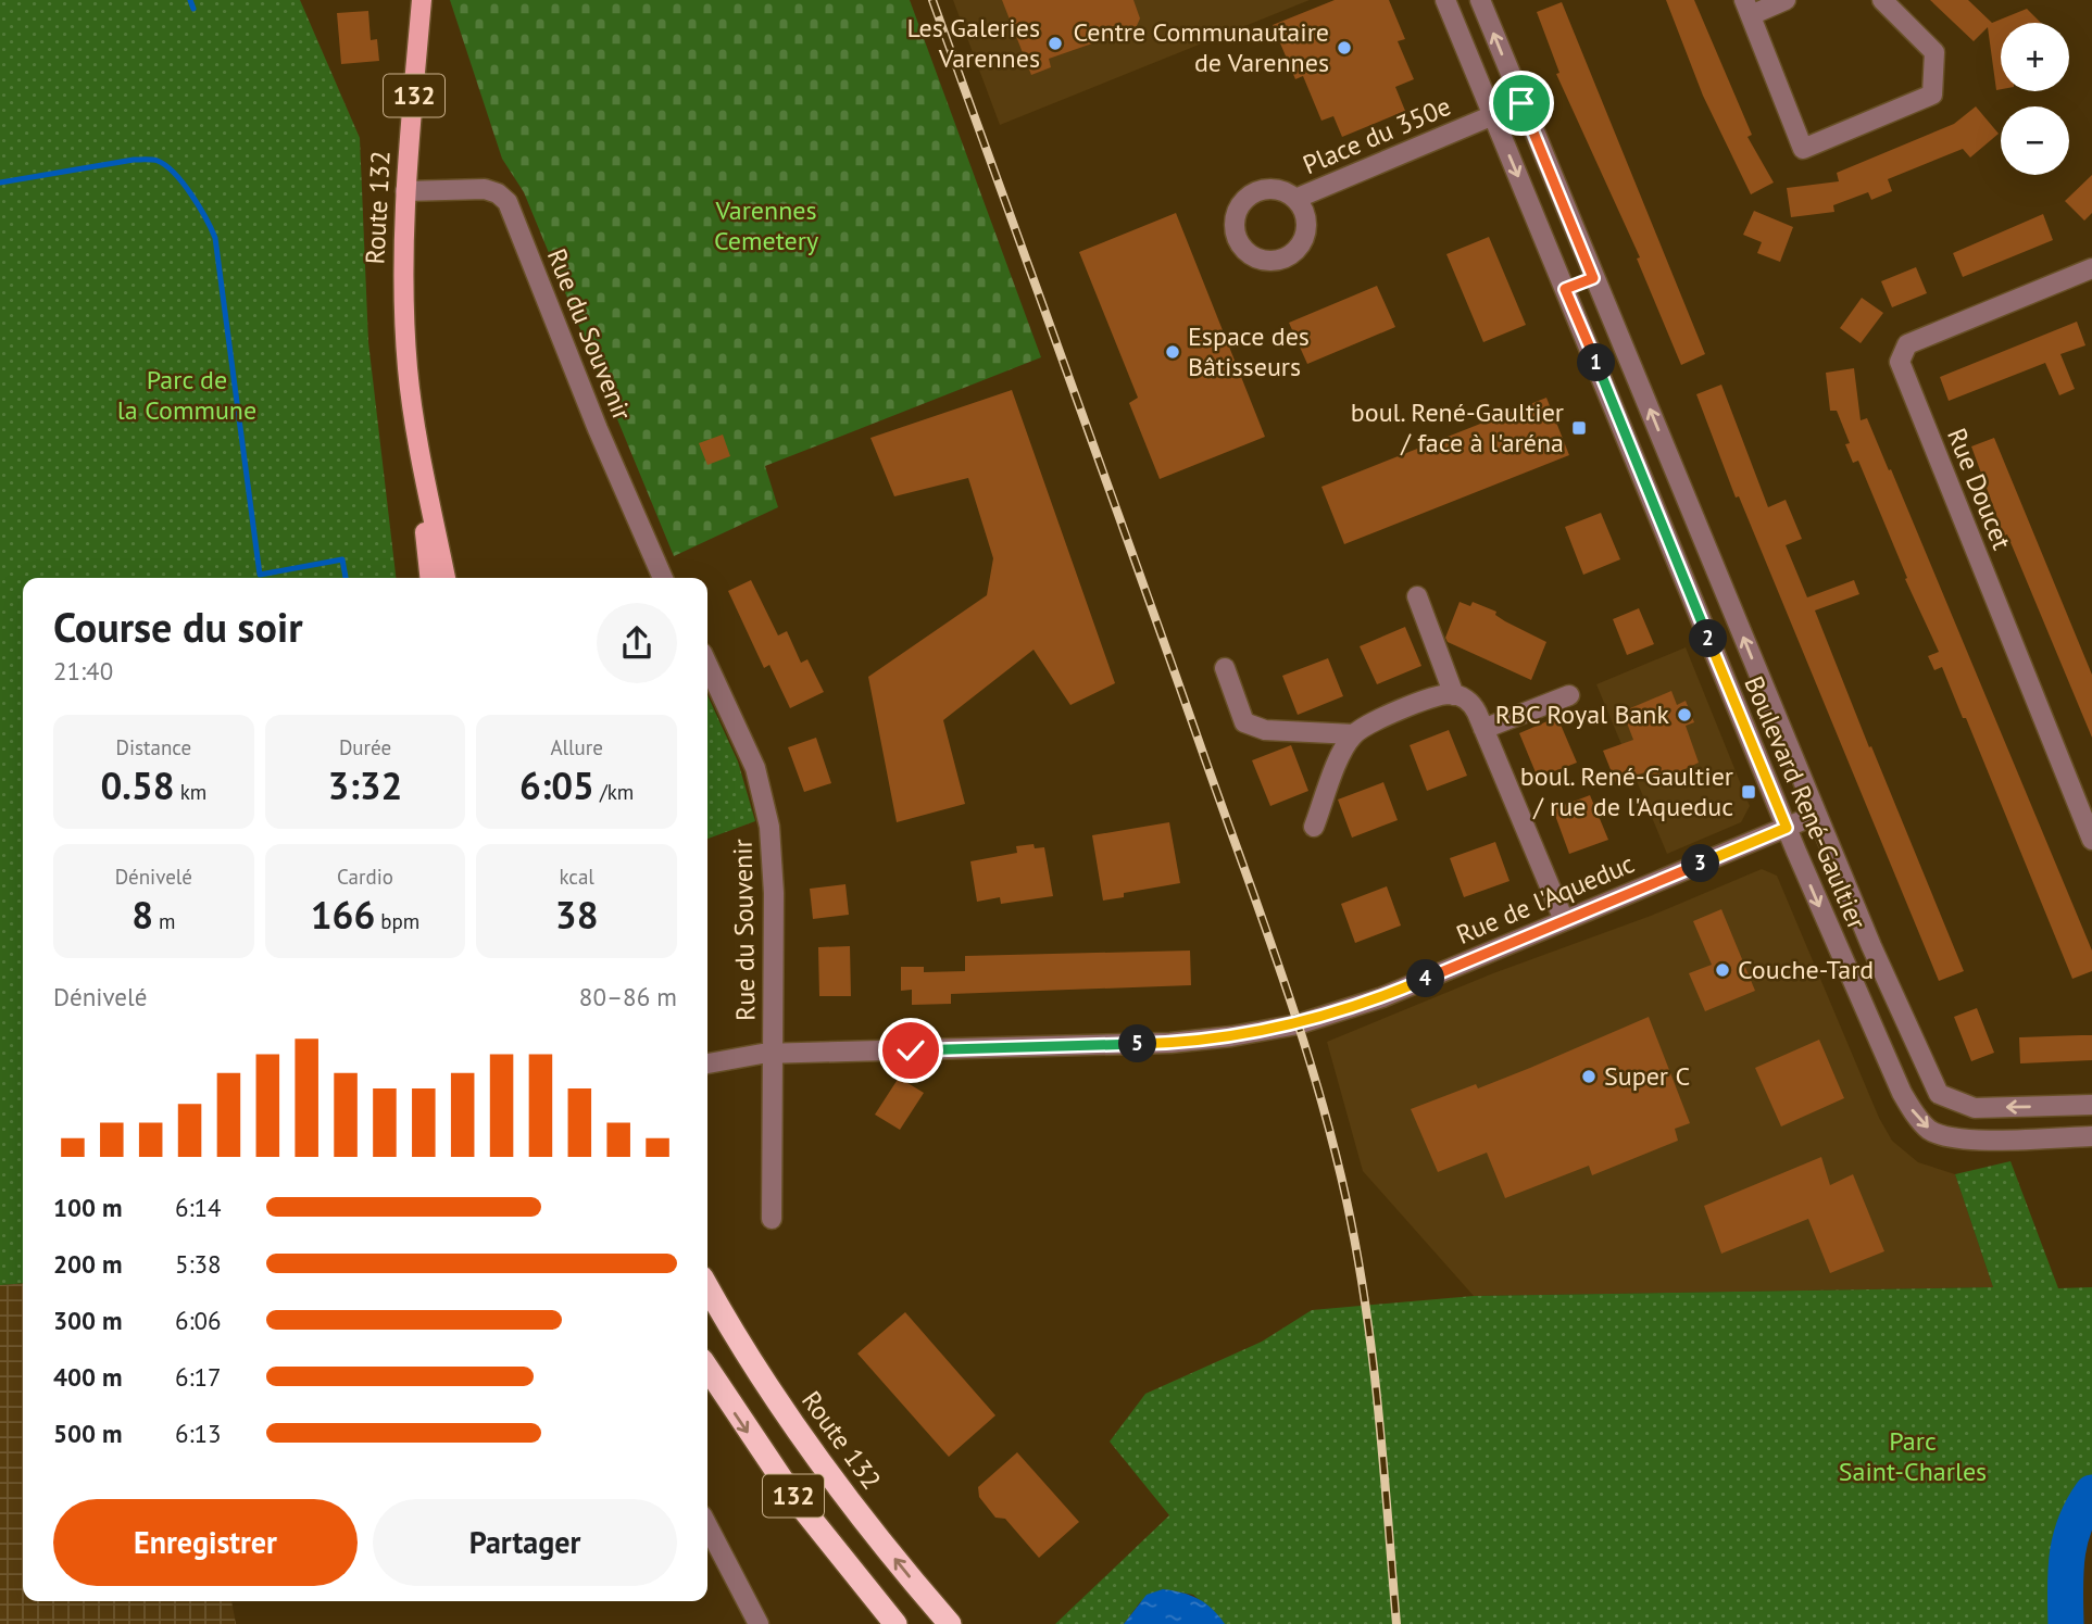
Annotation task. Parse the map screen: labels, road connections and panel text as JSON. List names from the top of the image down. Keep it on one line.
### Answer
{"streets":{"highway":["132","Route 132"],"street":["Place du 350e","Rue du Souvenir","Rue Doucet","Boulevard René-Gaultier","Rue de l'Aqueduc"]},"crossings":[["Place du 350e","Boulevard René-Gaultier"],["Route 132","Rue du Souvenir"],["Rue du Souvenir","Rue de l'Aqueduc"],["Boulevard René-Gaultier","Rue de l'Aqueduc"]],"one_way":["Route 132"],"parks":["Varennes Cemetery","Parc de la Commune","Parc Saint-Charles"],"places":{"other":["Les Galeries Varennes","Centre Communautaire de Varennes","Espace des Bâtisseurs","RBC Royal Bank","Couche-Tard","Super C"],"transit":["boul. René-Gaultier / face à l'aréna","boul. René-Gaultier / rue de l'Aqueduc"]},"page":{"map_buttons":["+","−"],"pins":["1","2","3","4","5"],"heading":["Course du soir","21:40"],"stats":[["Distance","0.58 km"],["Durée","3:32"],["Allure","6:05 /km"],["Dénivelé","8 m"],["Cardio","166 bpm"],["kcal","38"]],"chart":["Dénivelé","80–86 m"],"list":[{"name":"100 m","note":"6:14"},{"name":"200 m","note":"5:38"},{"name":"300 m","note":"6:06"},{"name":"400 m","note":"6:17"},{"name":"500 m","note":"6:13"}],"buttons":["Enregistrer","Partager"]}}
